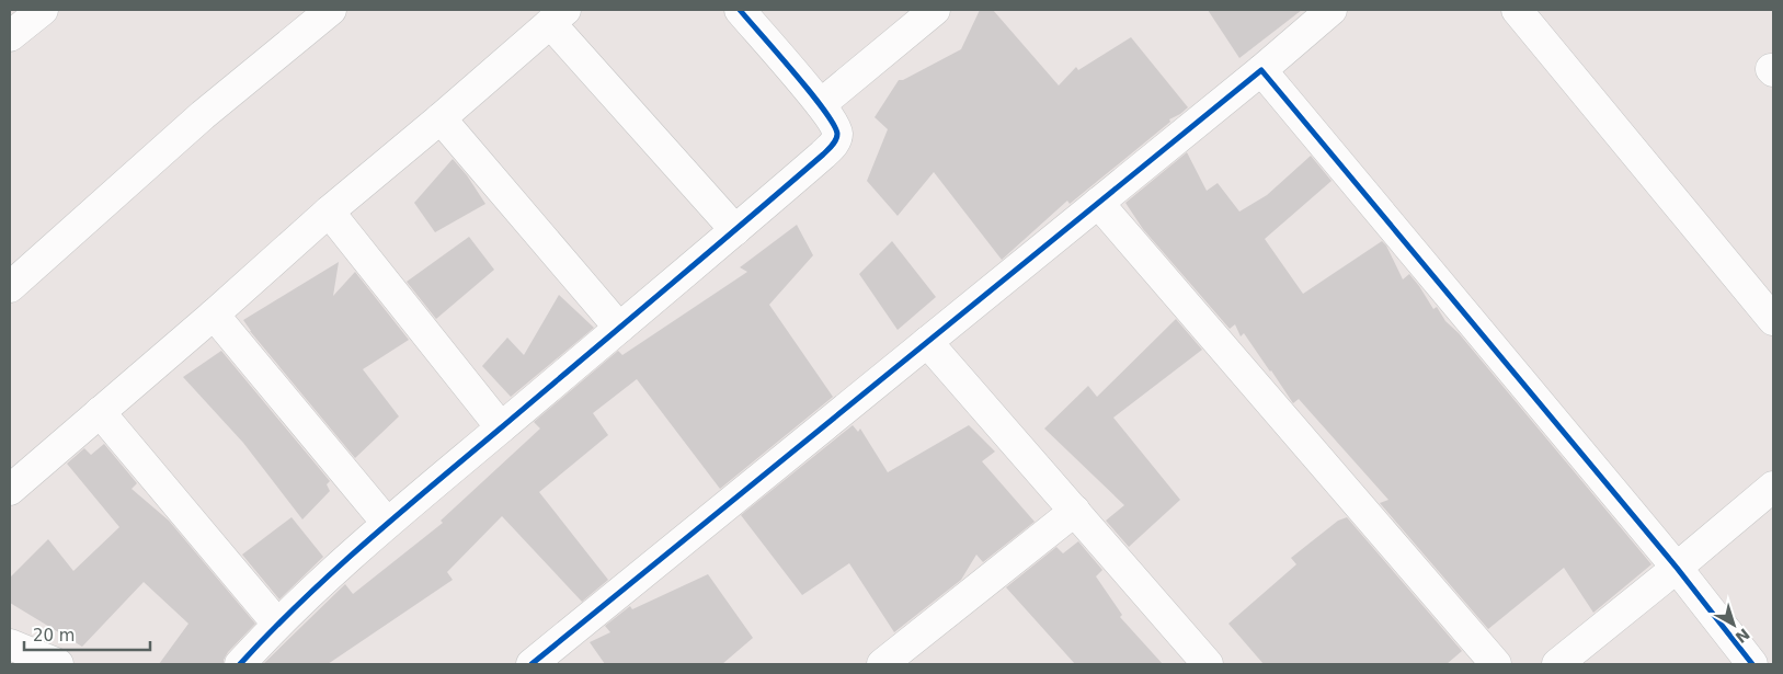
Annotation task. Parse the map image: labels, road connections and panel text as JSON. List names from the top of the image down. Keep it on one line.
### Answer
{"scale_bar":"20 m","north":"bottom right"}
